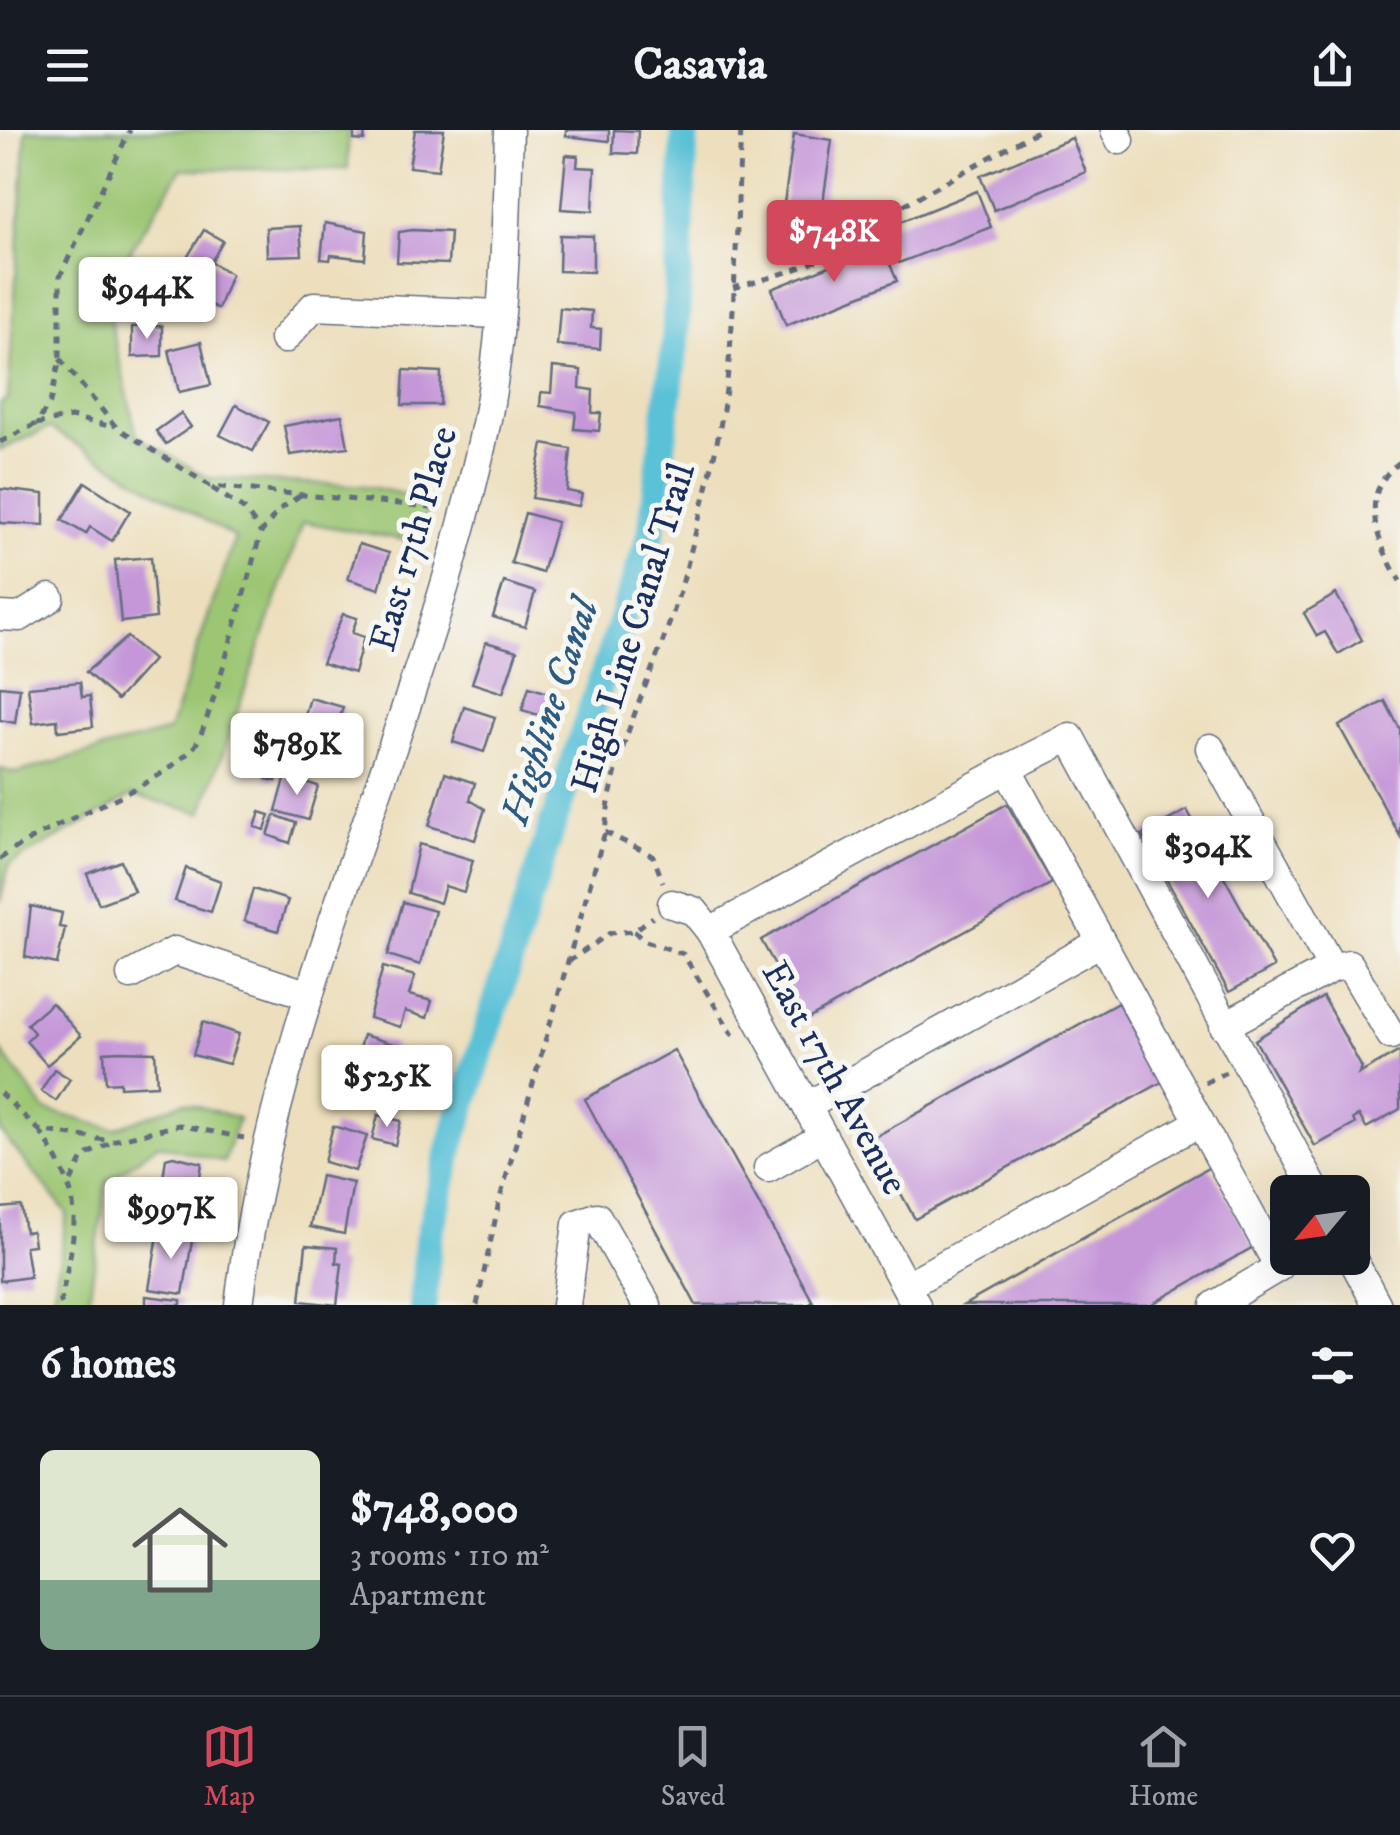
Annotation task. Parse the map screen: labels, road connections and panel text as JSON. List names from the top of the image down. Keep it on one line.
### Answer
{"streets":{"street":["East 17th Place","East 17th Avenue"],"path":["High Line Canal Trail"]},"water":["Highline Canal"],"north":"bottom left","page":{"header":"Casavia","price":["$748K","$944K","$789K","$304K","$525K","$997K"],"heading":"6 homes","list":[{"name":"$748,000","note":"3 rooms · 110 m² · Apartment"}],"tabs":["Map","Saved","Home"]}}
